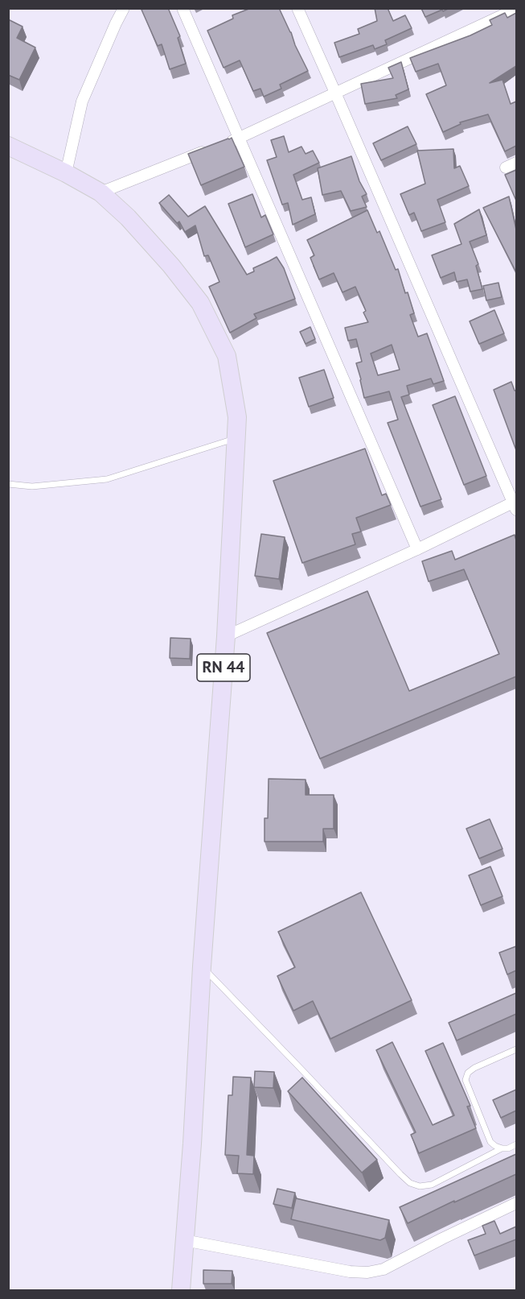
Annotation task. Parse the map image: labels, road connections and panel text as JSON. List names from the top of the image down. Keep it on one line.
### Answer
{"streets":{"main road":["RN 44"]}}
